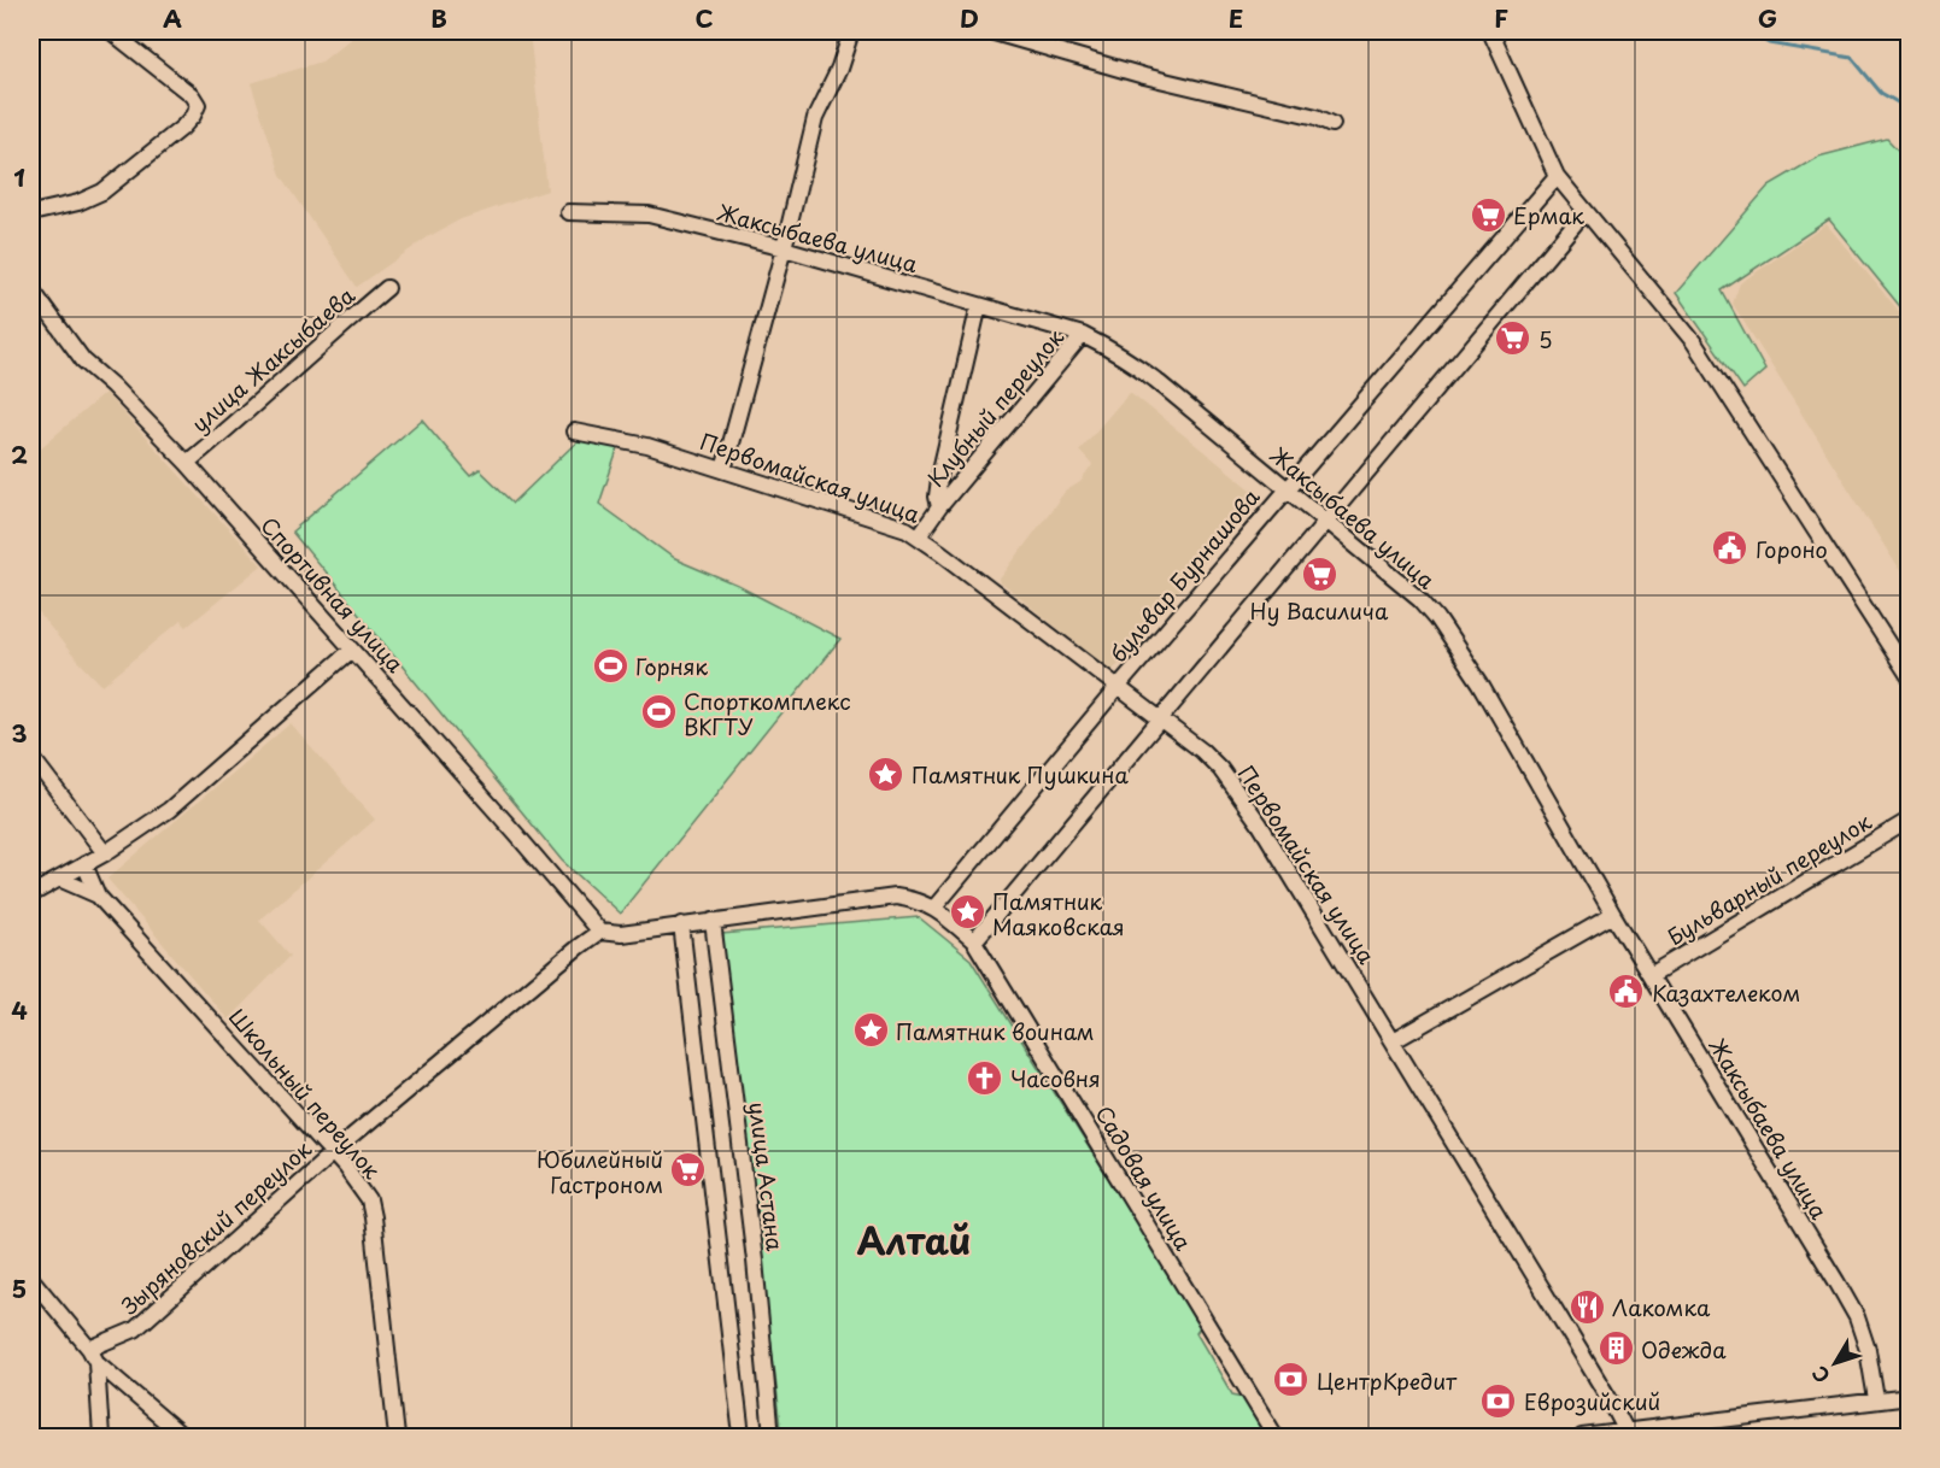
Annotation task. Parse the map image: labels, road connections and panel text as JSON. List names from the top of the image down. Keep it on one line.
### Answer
{"streets":{"street":["Жаксыбаева улица","улица Жаксыбаева","Клубный переулок","Первомайская улица","бульвар Бурнашова","Спортивная улица","Бульварный переулок","Школьный переулок","улица Астана","Садовая улица","Зыряновский переулок"]},"crossings":[["Жаксыбаева улица","Клубный переулок"],["Жаксыбаева улица","бульвар Бурнашова"],["Жаксыбаева улица","Бульварный переулок"],["улица Жаксыбаева","Спортивная улица"],["Клубный переулок","Первомайская улица"],["Первомайская улица","бульвар Бурнашова"],["бульвар Бурнашова","Садовая улица"],["Спортивная улица","Зыряновский переулок"],["Школьный переулок","Зыряновский переулок"]],"districts":["Алтай"],"places":{"supermarket":["Ермак","5","Ну Василича","Юбилейный Гастроном"],"public building":["Гороно","Казахтелеком"],"sports":["Горняк","Спорткомплекс ВКГТУ"],"place":["Памятник Пушкина","Памятник Маяковская","Памятник воинам"],"church":["Часовня"],"restaurant":["Лакомка"],"building":["Одежда"],"bank":["ЦентрКредит","Еврозийский"]},"north":"bottom left","grid":{"columns":["A","B","C","D","E","F","G"],"rows":["1","2","3","4","5"]}}
